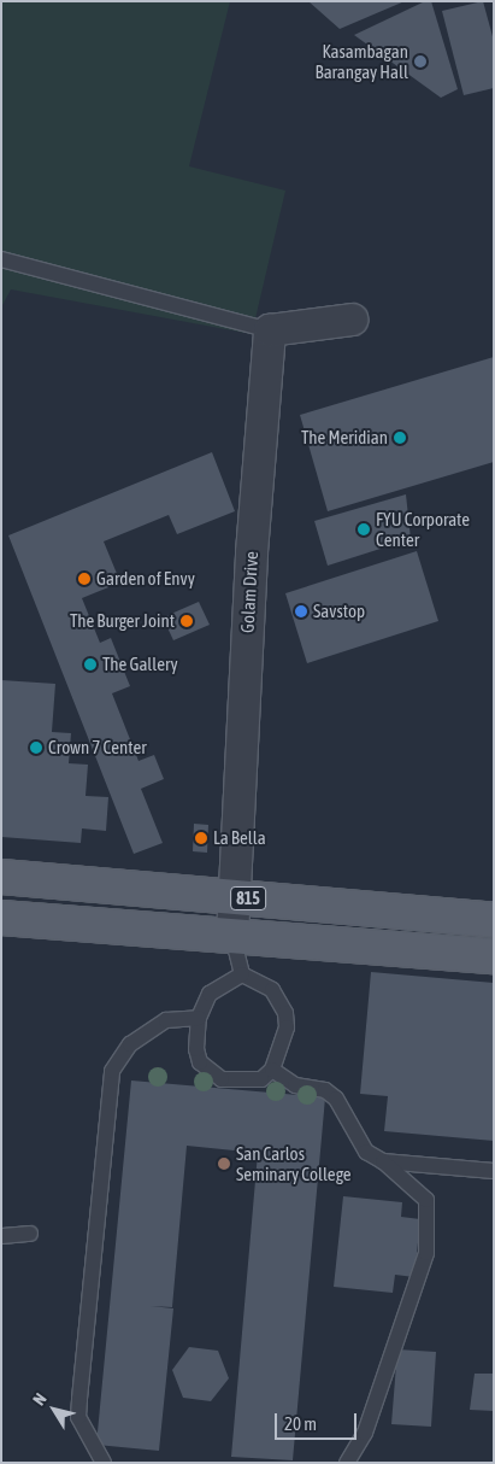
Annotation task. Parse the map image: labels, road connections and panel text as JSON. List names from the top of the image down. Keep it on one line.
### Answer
{"streets":{"main road":["815"],"street":["Golam Drive"]},"crossings":[["Golam Drive","815"]],"places":["Kasambagan Barangay Hall","The Meridian","FYU Corporate Center","Garden of Envy","Savstop","The Burger Joint","The Gallery","Crown 7 Center","La Bella","San Carlos Seminary College"],"scale_bar":"20 m","north":"top left"}
